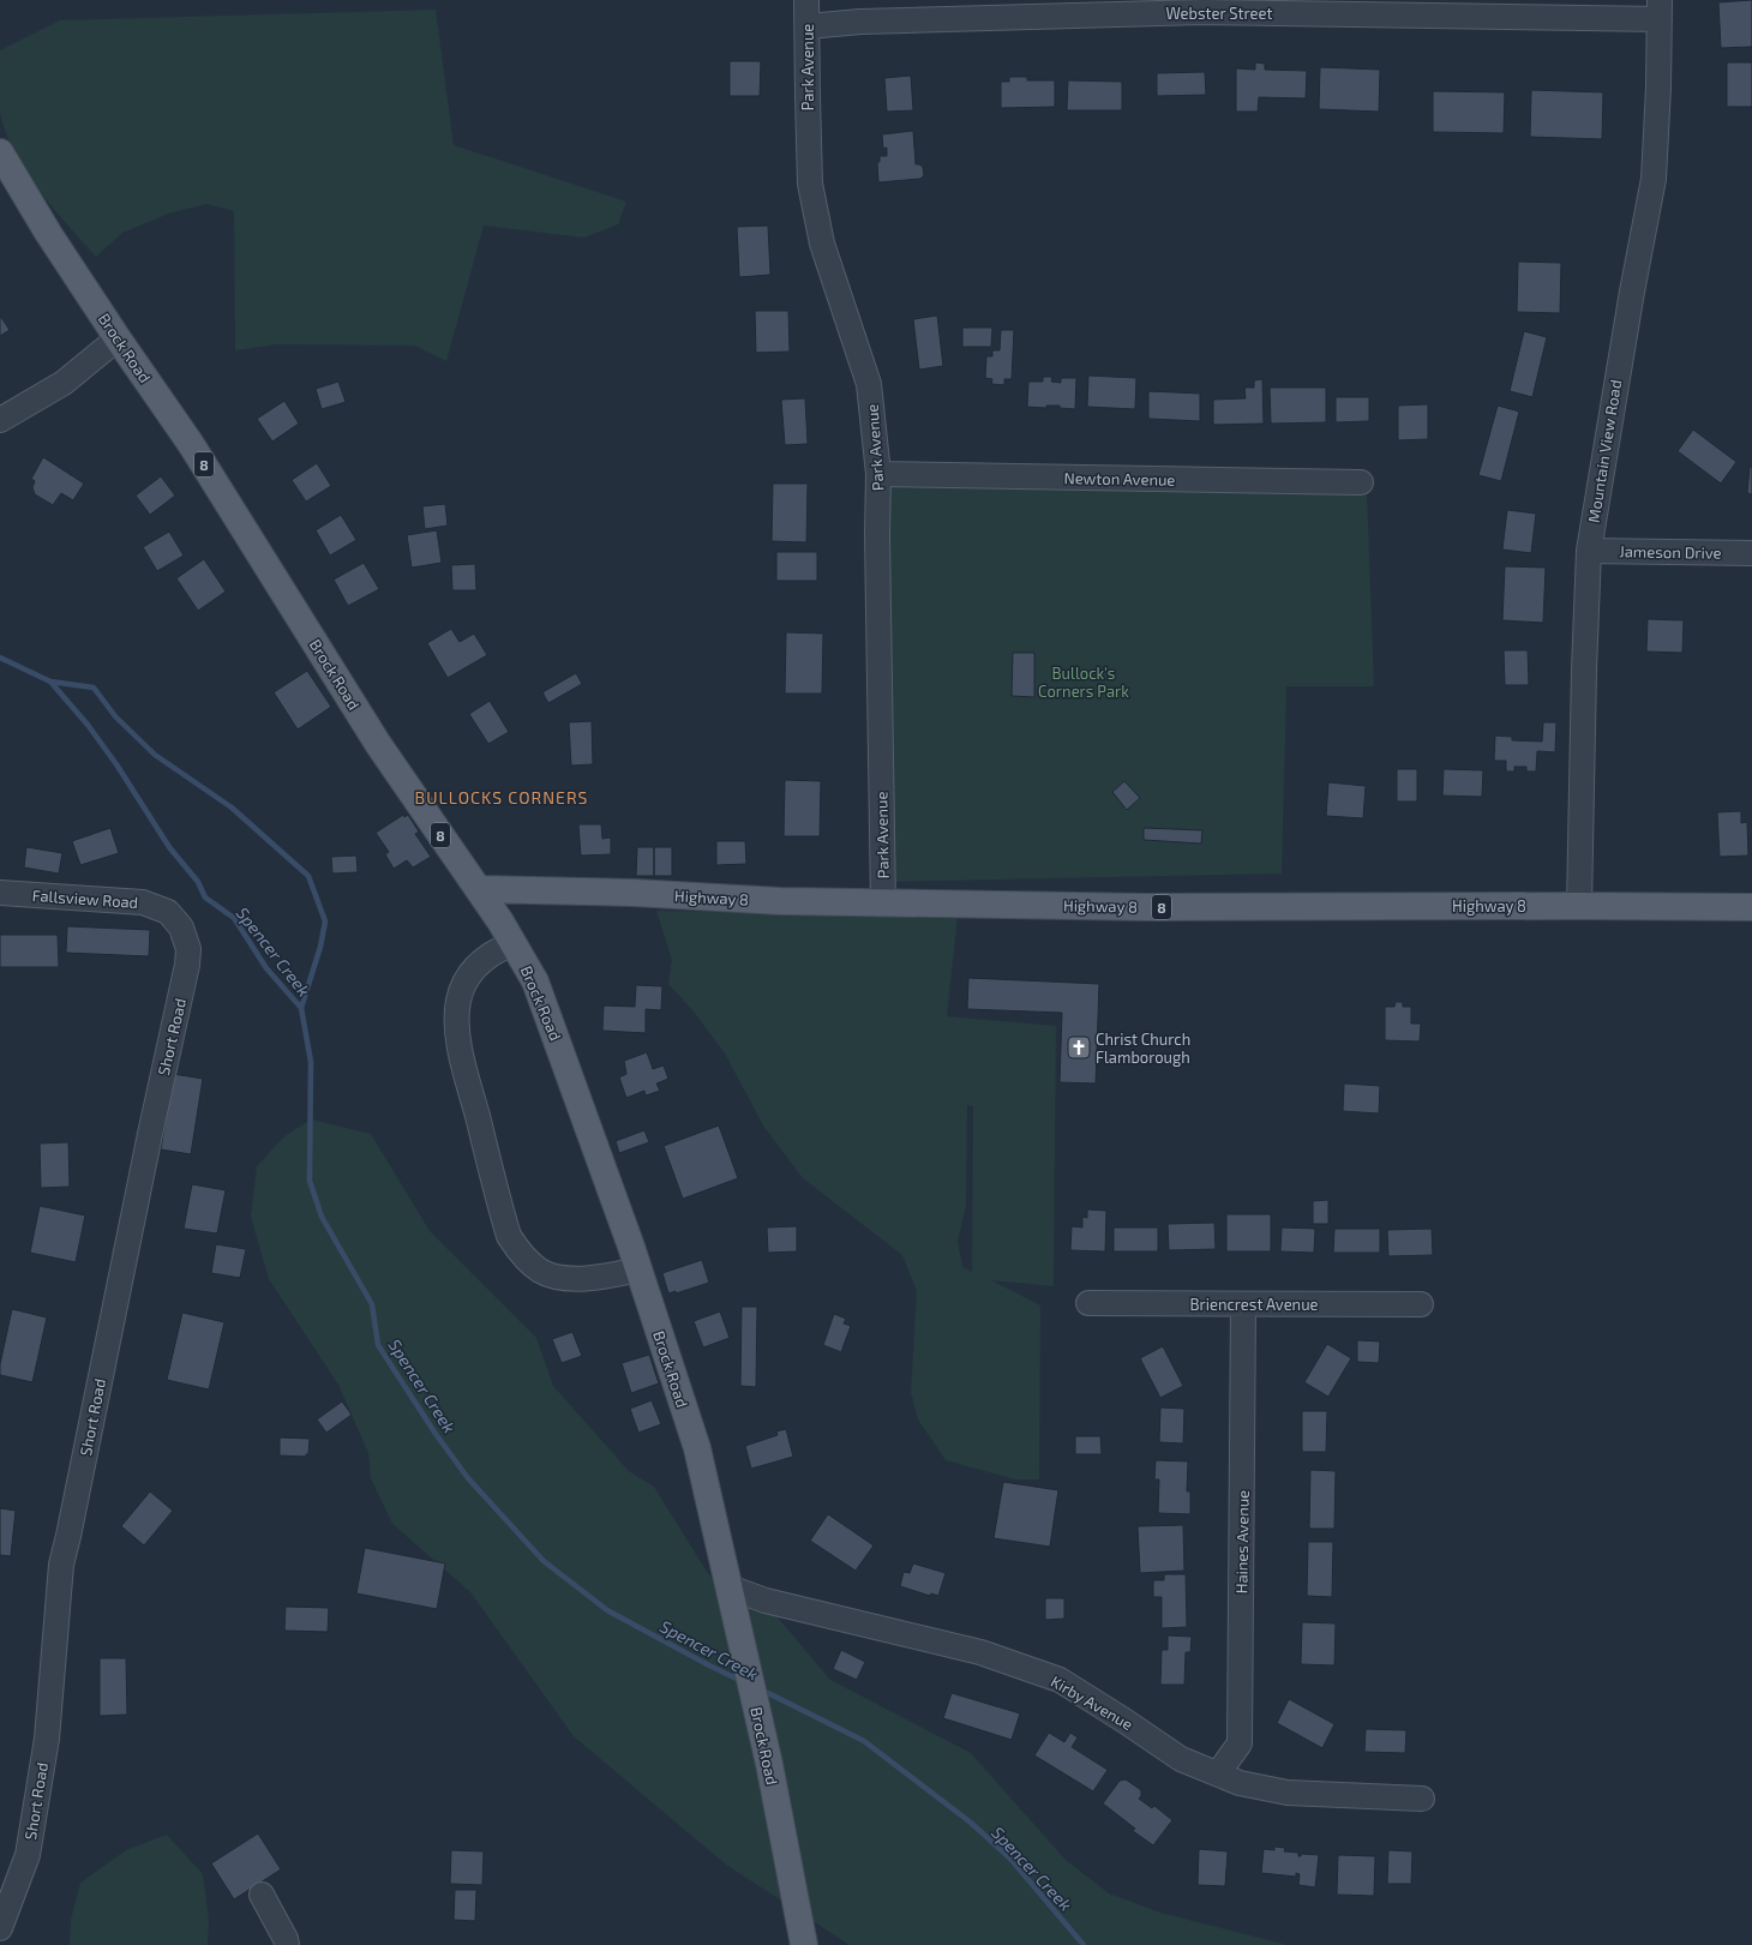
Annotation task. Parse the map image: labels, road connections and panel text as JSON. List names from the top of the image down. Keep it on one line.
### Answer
{"streets":{"main road":["Brock Road","8","Highway 8"],"street":["Webster Street","Park Avenue","Mountain View Road","Newton Avenue","Jameson Drive","Fallsview Road","Short Road","Briencrest Avenue","Haines Avenue","Kirby Avenue"]},"crossings":[["Webster Street","Park Avenue"],["Webster Street","Mountain View Road"],["Park Avenue","Newton Avenue"],["Park Avenue","Highway 8"],["Brock Road","Highway 8"],["Brock Road","Kirby Avenue"],["Mountain View Road","Jameson Drive"],["Mountain View Road","Highway 8"],["Fallsview Road","Short Road"],["Briencrest Avenue","Haines Avenue"],["Haines Avenue","Kirby Avenue"]],"districts":["BULLOCKS CORNERS"],"water":["Spencer Creek"],"parks":["Bullock's Corners Park"],"places":{"church":["Christ Church Flamborough"]}}
